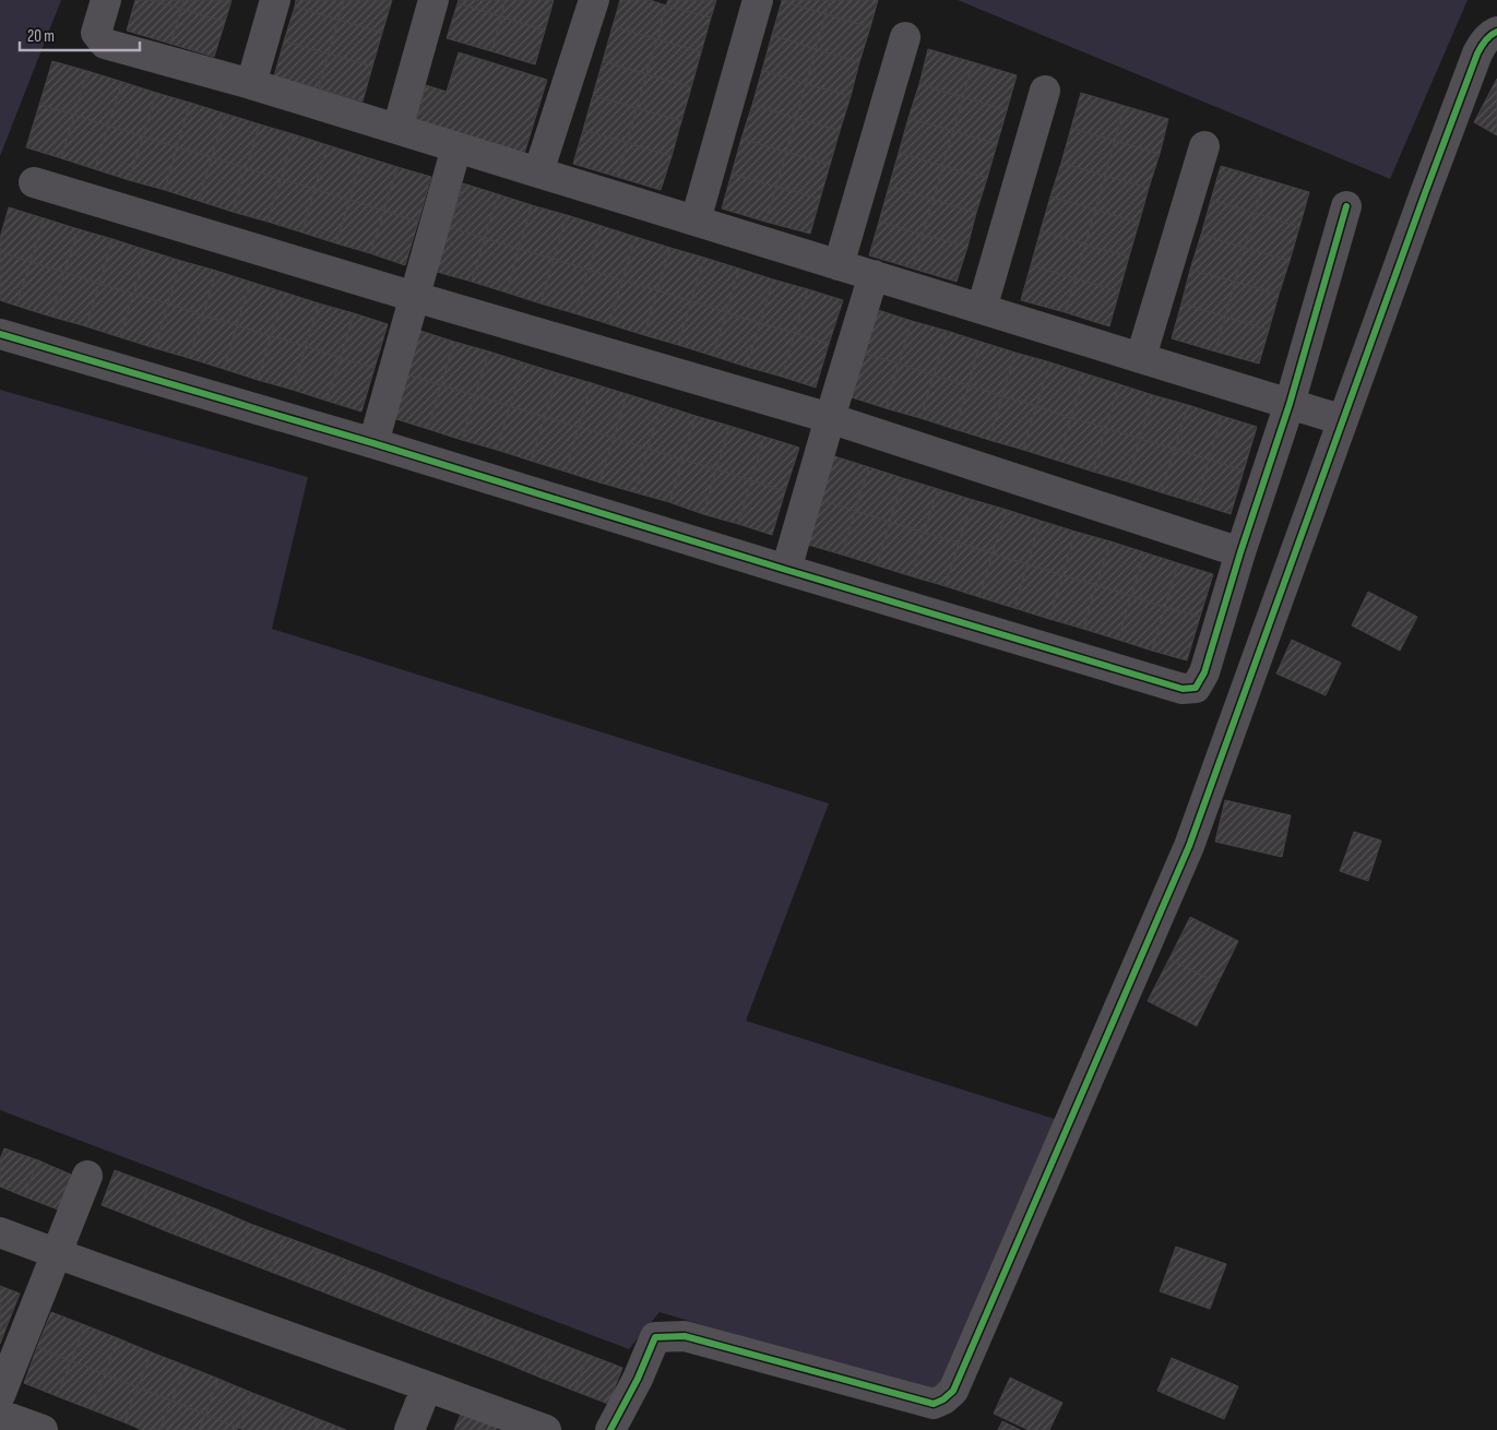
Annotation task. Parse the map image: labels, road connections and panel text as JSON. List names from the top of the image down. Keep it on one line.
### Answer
{"scale_bar":"20 m"}
